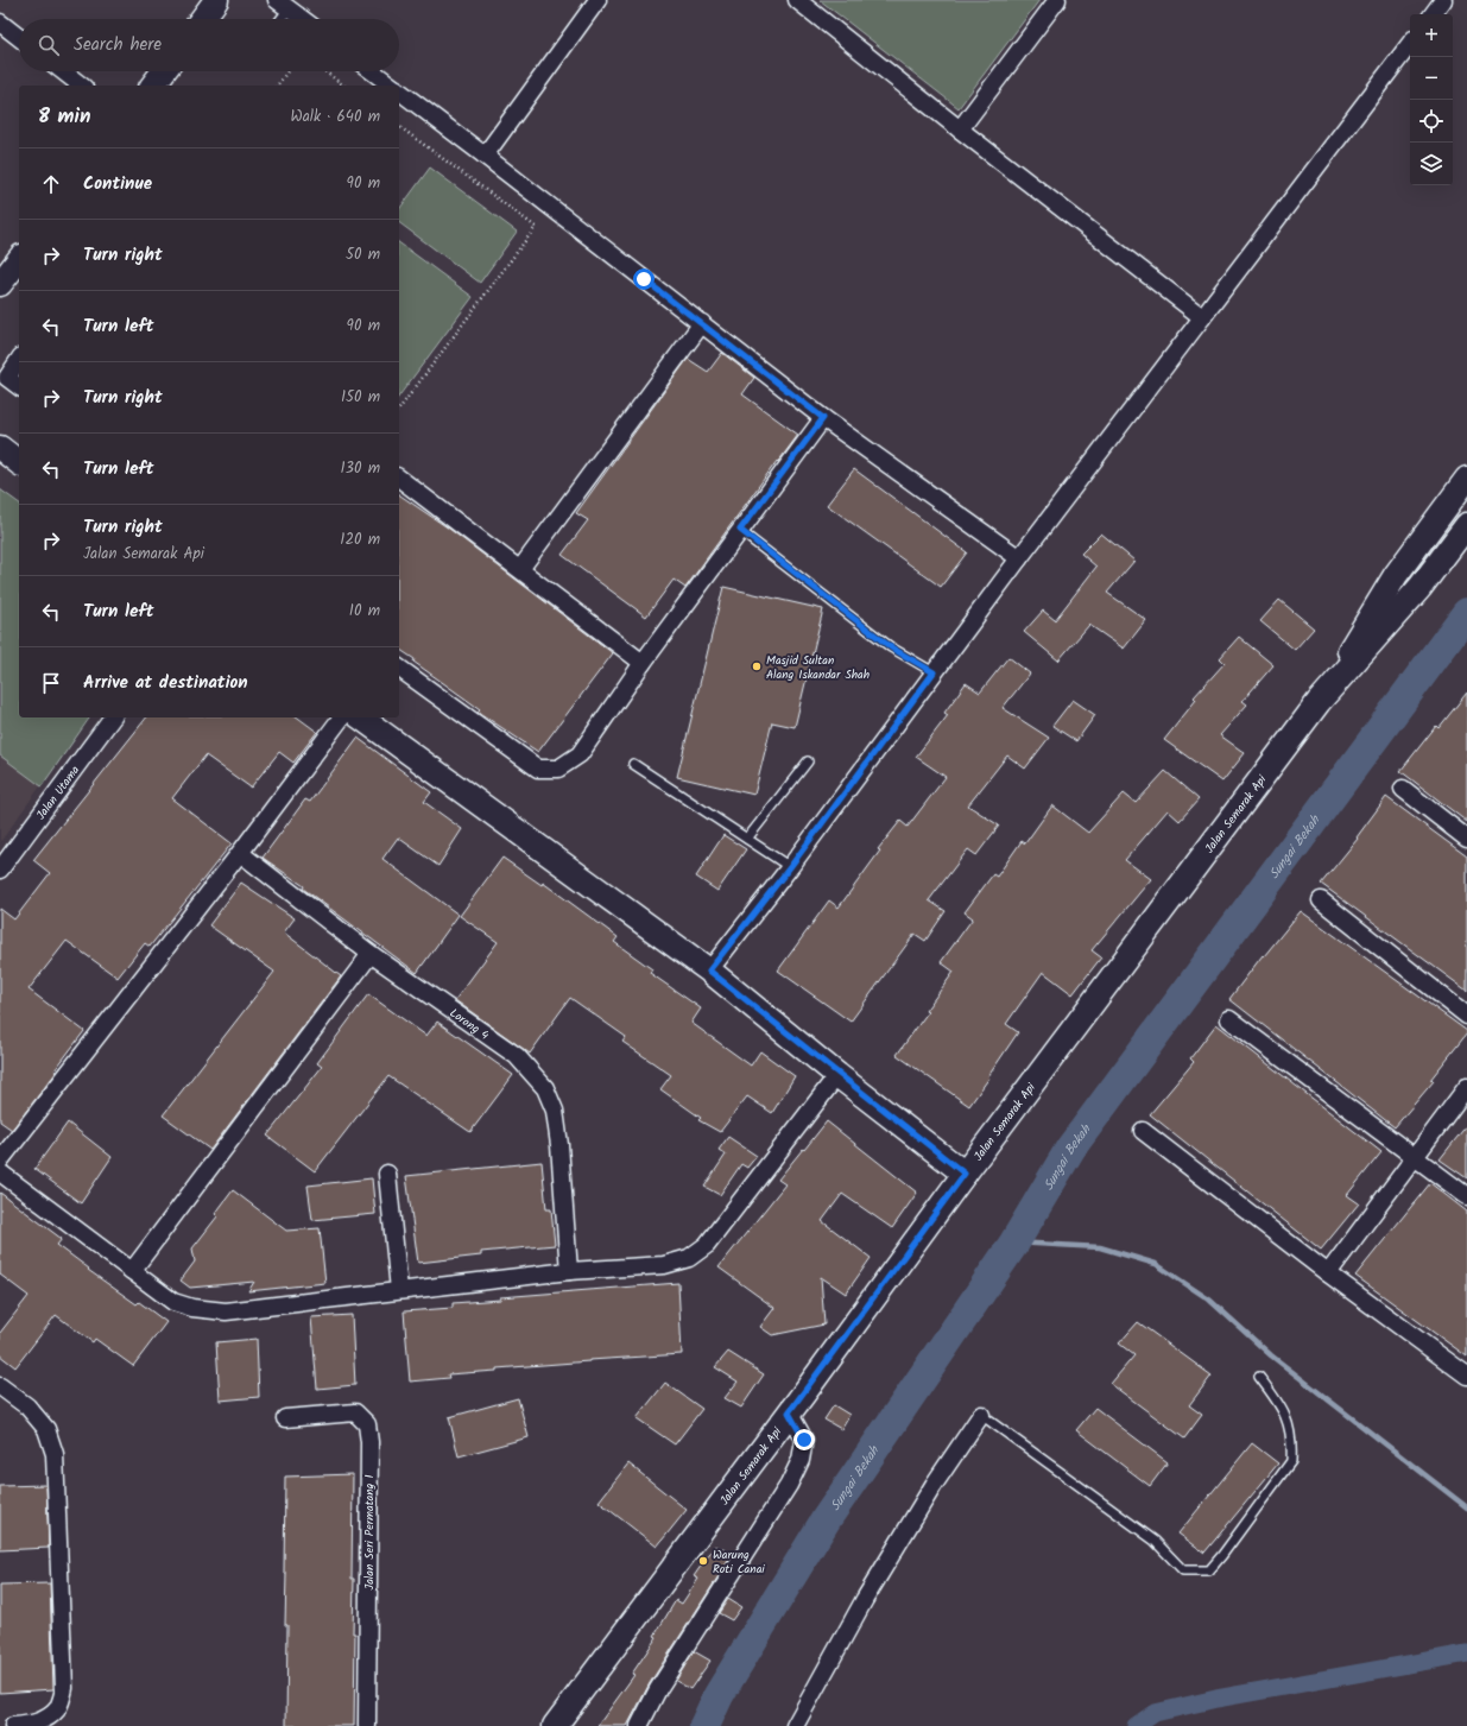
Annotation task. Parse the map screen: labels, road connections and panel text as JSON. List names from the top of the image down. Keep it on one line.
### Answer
{"streets":{"street":["Jalan Utama","Jalan Semarak Api","Lorong 4","Jalan Seri Permatang 1"]},"water":["Sungai Bekah"],"places":["Masjid Sultan Alang Iskandar Shah","Warung Roti Canai"],"page":{"map_buttons":["+","−"],"search":"Search here","heading":["8 min","Walk · 640 m"],"list":[["Continue","90 m"],["Turn right","50 m"],["Turn left","90 m"],["Turn right","150 m"],["Turn left","130 m"],["Turn right","Jalan Semarak Api","120 m"],["Turn left","10 m"],"Arrive at destination"]}}
